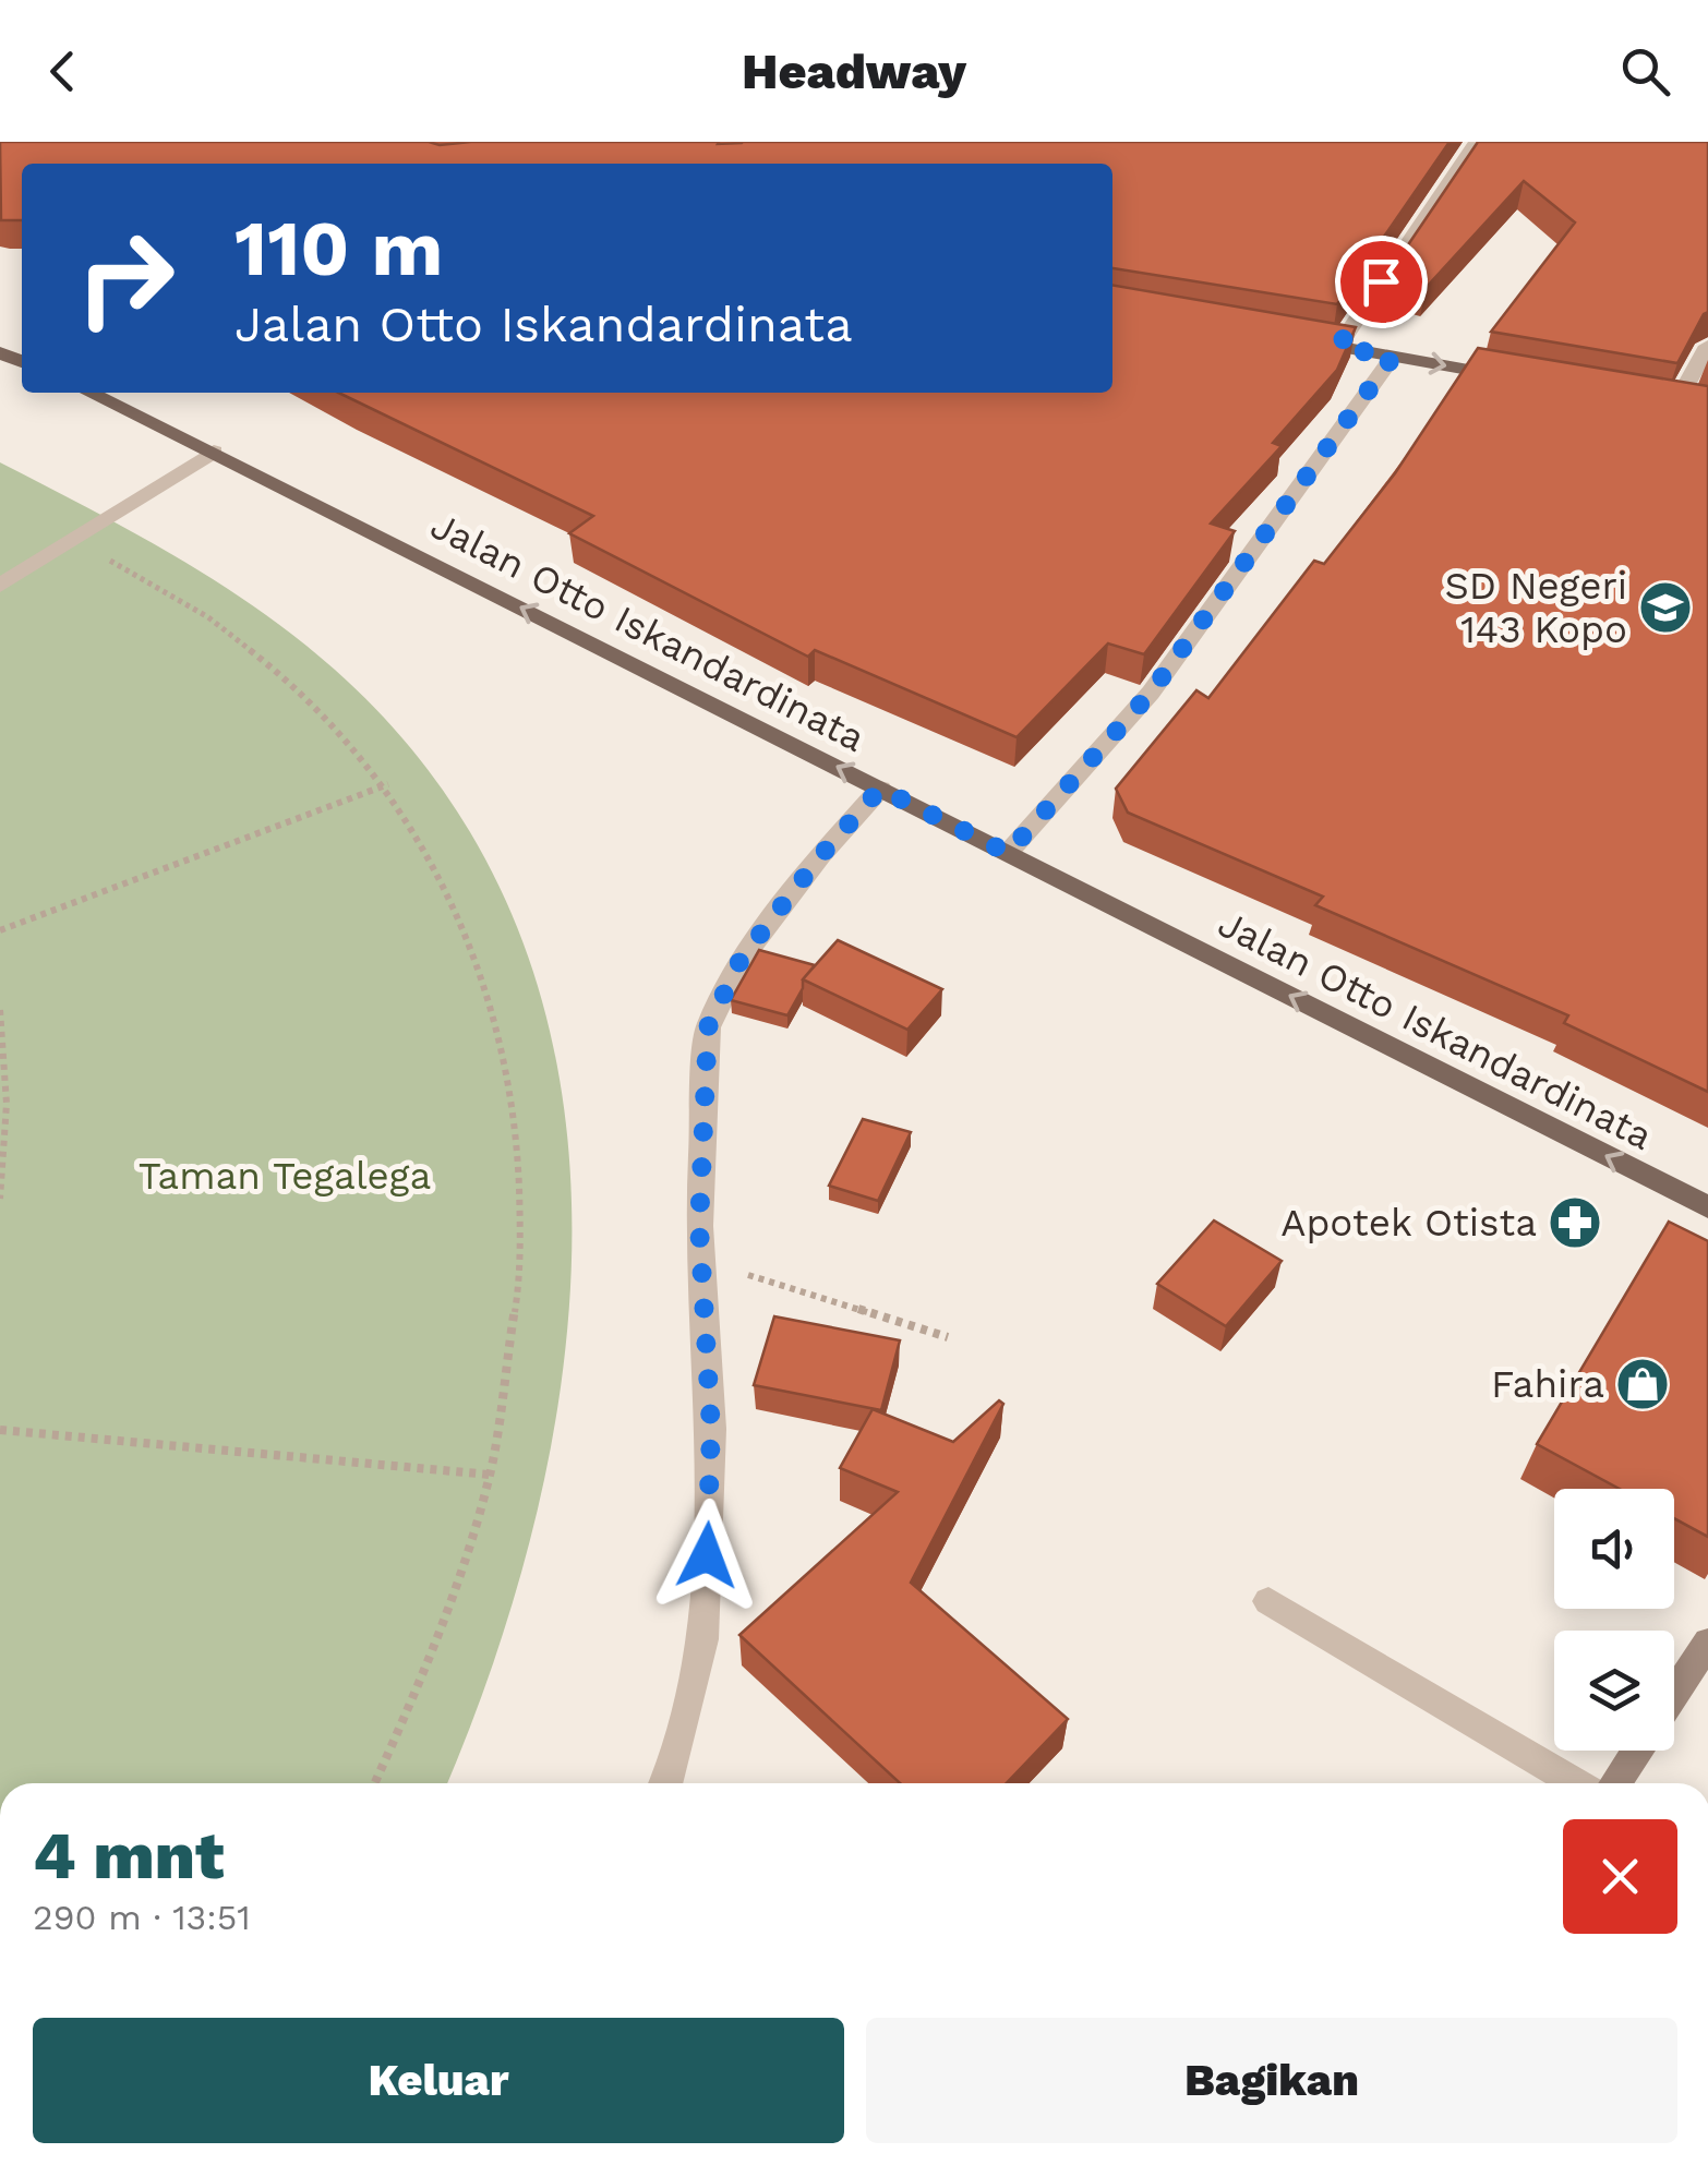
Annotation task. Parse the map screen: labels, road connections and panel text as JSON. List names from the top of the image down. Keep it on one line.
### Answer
{"streets":{"main road":["Jalan Otto Iskandardinata"]},"one_way":["Jalan Otto Iskandardinata"],"parks":["Taman Tegalega"],"places":{"school or university":["SD Negeri 143 Kopo"],"pharmacy":["Apotek Otista"],"shop":["Fahira"]},"page":{"header":"Headway","turn":["110 m","Jalan Otto Iskandardinata"],"heading":["4 mnt","290 m · 13:51"],"buttons":["Keluar","Bagikan"]}}
